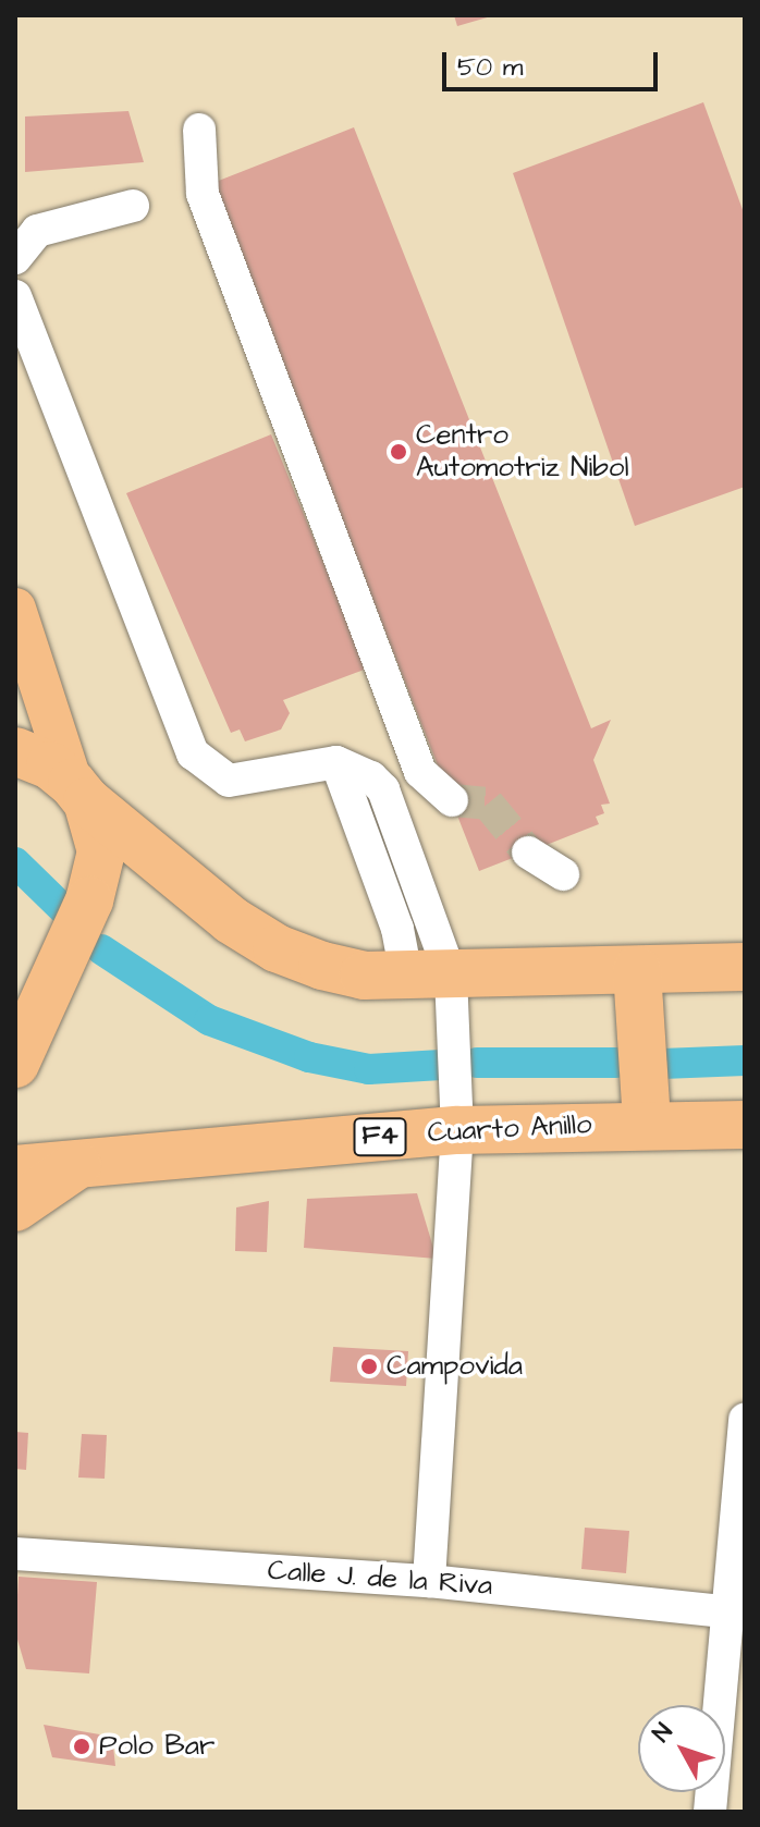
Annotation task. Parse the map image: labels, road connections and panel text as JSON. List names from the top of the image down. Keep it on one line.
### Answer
{"streets":{"highway":["Cuarto Anillo","F4"],"street":["Calle J. de la Riva"]},"places":["Centro Automotriz Nibol","Campovida","Polo Bar"],"scale_bar":"50 m","north":"top left"}
